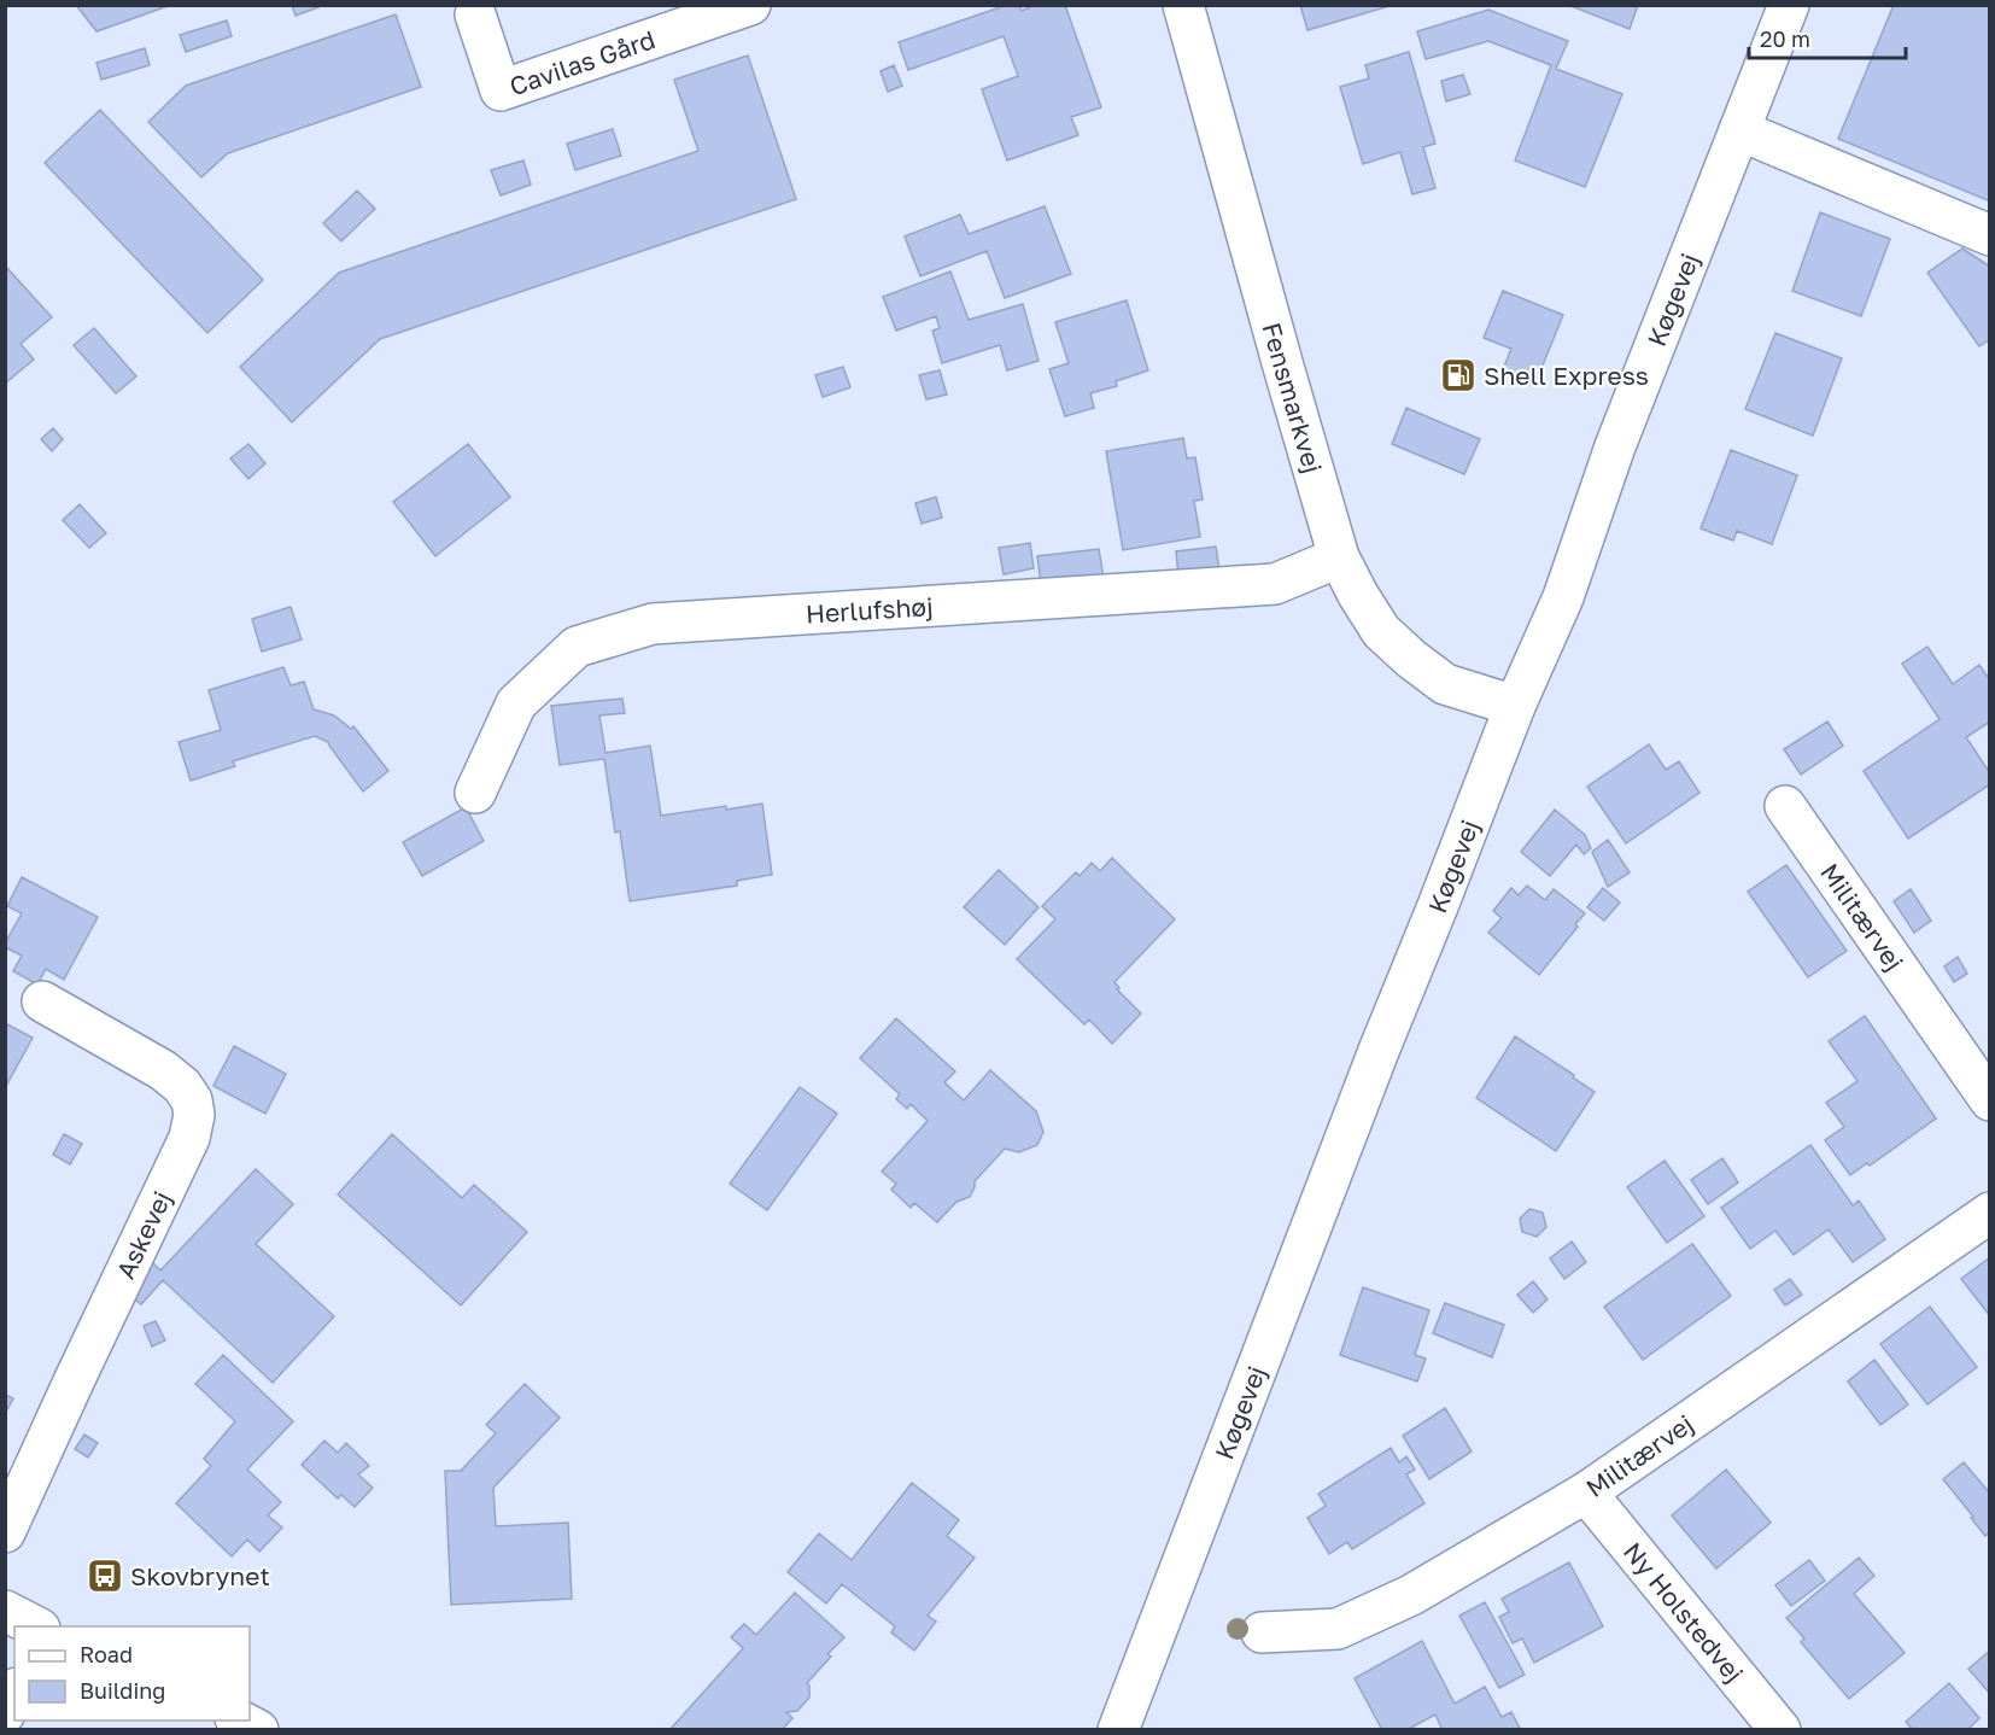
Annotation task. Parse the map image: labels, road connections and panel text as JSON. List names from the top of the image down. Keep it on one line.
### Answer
{"streets":{"street":["Cavilas Gård","Køgevej","Fensmarkvej","Herlufshøj","Militærvej","Askevej","Ny Holstedvej"]},"crossings":[["Køgevej","Fensmarkvej"],["Fensmarkvej","Herlufshøj"],["Militærvej","Ny Holstedvej"]],"places":{"fuel station":["Shell Express"],"bus stop":["Skovbrynet"]},"legend":["Road","Building"],"scale_bar":"20 m"}
